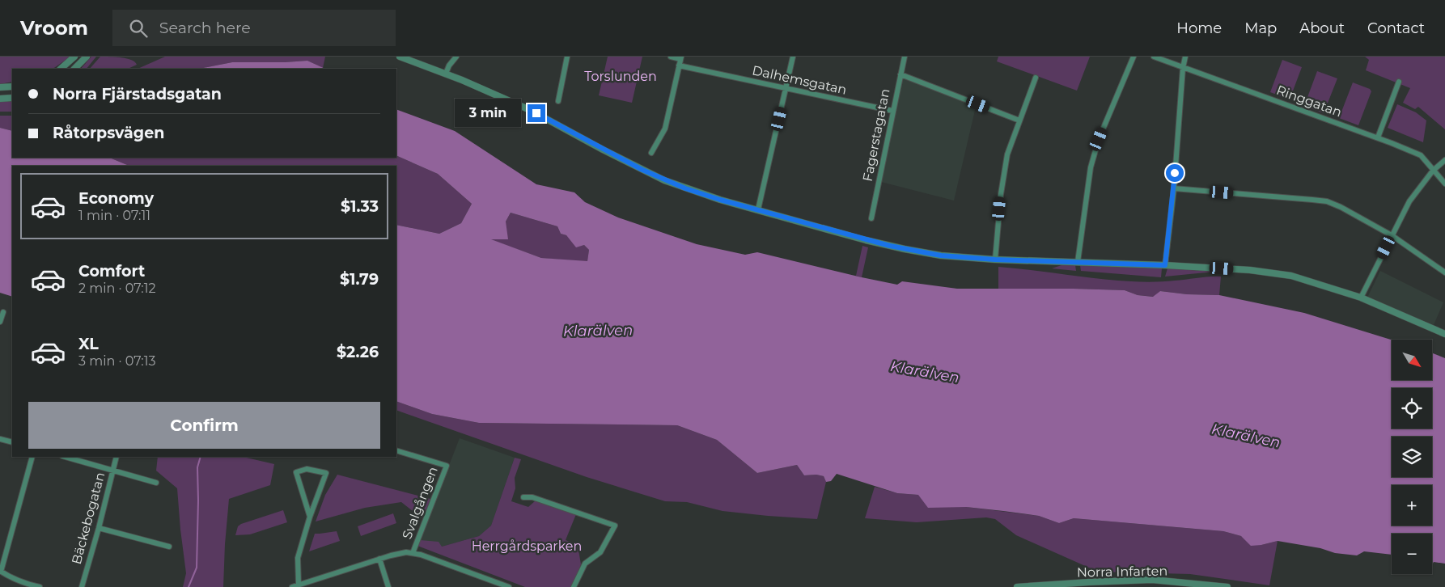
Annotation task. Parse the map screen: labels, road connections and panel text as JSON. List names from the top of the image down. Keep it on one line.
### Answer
{"streets":{"street":["Dalhemsgatan","Ringgatan","Fagerstagatan","Svalgången","Bäckebogatan","Norra Infarten"]},"crossings":[["Dalhemsgatan","Fagerstagatan"]],"water":["Klarälven"],"parks":["Torslunden","Herrgårdsparken"],"north":"bottom right","page":{"header":"Vroom","search":"Search here","nav":["Home","Map","About","Contact"],"banner":["Norra Fjärstadsgatan","Råtorpsvägen"],"bubble":"3 min","list":[{"name":"Economy","note":"1 min · 07:11","value":"$1.33"},{"name":"Comfort","note":"2 min · 07:12","value":"$1.79"},{"name":"XL","note":"3 min · 07:13","value":"$2.26"}],"map_buttons":["+","−"],"buttons":"Confirm"}}
